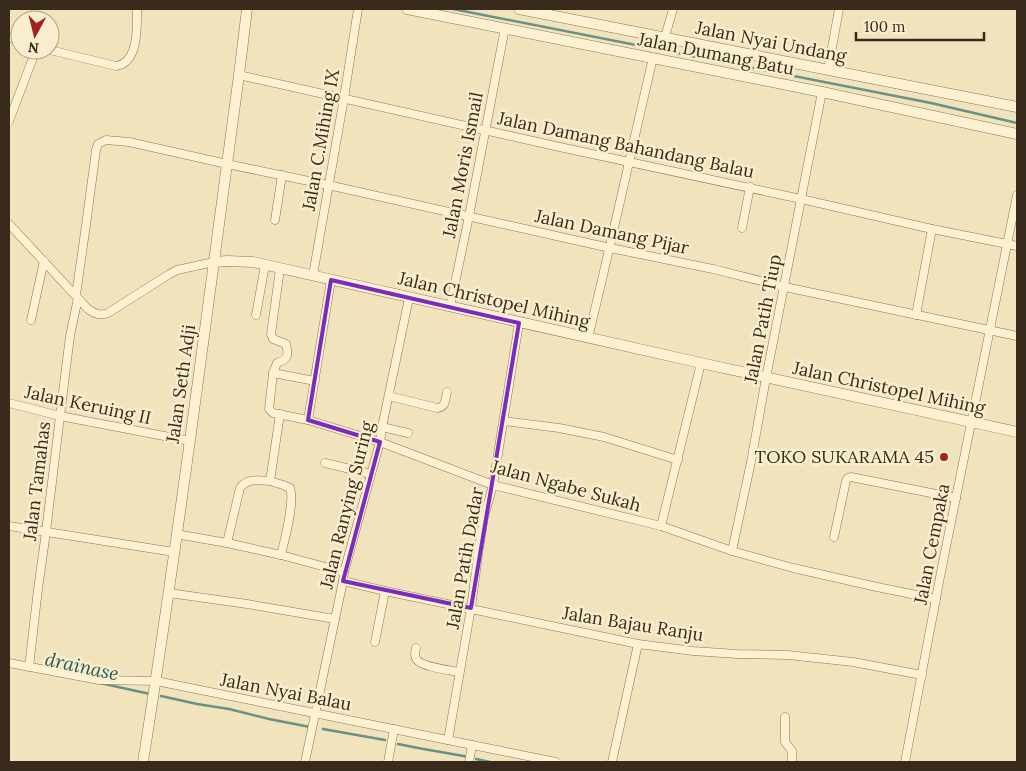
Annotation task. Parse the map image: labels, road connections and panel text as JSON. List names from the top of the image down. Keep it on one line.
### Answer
{"streets":{"street":["Jalan Nyai Undang","Jalan Dumang Batu","Jalan C.Mihing IX","Jalan Damang Bahandang Balau","Jalan Moris Ismail","Jalan Damang Pijar","Jalan Christopel Mihing","Jalan Patih Tiup","Jalan Seth Adji","Jalan Keruing II","Jalan Tamahas","Jalan Ngabe Sukah","Jalan Ranying Suring","Jalan Cempaka","Jalan Patih Dadar","Jalan Bajau Ranju","Jalan Nyai Balau"]},"crossings":[["Jalan Dumang Batu","Jalan Moris Ismail"],["Jalan Dumang Batu","Jalan Patih Tiup"],["Jalan C.Mihing IX","Jalan Damang Bahandang Balau"],["Jalan C.Mihing IX","Jalan Damang Pijar"],["Jalan C.Mihing IX","Jalan Christopel Mihing"],["Jalan Damang Bahandang Balau","Jalan Moris Ismail"],["Jalan Damang Bahandang Balau","Jalan Patih Tiup"],["Jalan Damang Bahandang Balau","Jalan Seth Adji"],["Jalan Damang Bahandang Balau","Jalan Cempaka"],["Jalan Moris Ismail","Jalan Damang Pijar"],["Jalan Moris Ismail","Jalan Christopel Mihing"],["Jalan Damang Pijar","Jalan Patih Tiup"],["Jalan Damang Pijar","Jalan Seth Adji"],["Jalan Damang Pijar","Jalan Tamahas"],["Jalan Damang Pijar","Jalan Cempaka"],["Jalan Christopel Mihing","Jalan Patih Tiup"],["Jalan Christopel Mihing","Jalan Seth Adji"],["Jalan Christopel Mihing","Jalan Tamahas"],["Jalan Christopel Mihing","Jalan Ranying Suring"],["Jalan Christopel Mihing","Jalan Cempaka"],["Jalan Christopel Mihing","Jalan Patih Dadar"],["Jalan Patih Tiup","Jalan Ngabe Sukah"],["Jalan Seth Adji","Jalan Keruing II"],["Jalan Seth Adji","Jalan Bajau Ranju"],["Jalan Seth Adji","Jalan Nyai Balau"],["Jalan Keruing II","Jalan Tamahas"],["Jalan Tamahas","Jalan Nyai Balau"],["Jalan Ngabe Sukah","Jalan Ranying Suring"],["Jalan Ngabe Sukah","Jalan Cempaka"],["Jalan Ngabe Sukah","Jalan Patih Dadar"],["Jalan Ranying Suring","Jalan Bajau Ranju"],["Jalan Ranying Suring","Jalan Nyai Balau"],["Jalan Cempaka","Jalan Bajau Ranju"],["Jalan Patih Dadar","Jalan Bajau Ranju"],["Jalan Patih Dadar","Jalan Nyai Balau"]],"water":["drainase"],"places":["TOKO SUKARAMA 45"],"scale_bar":"100 m","north":"bottom"}
